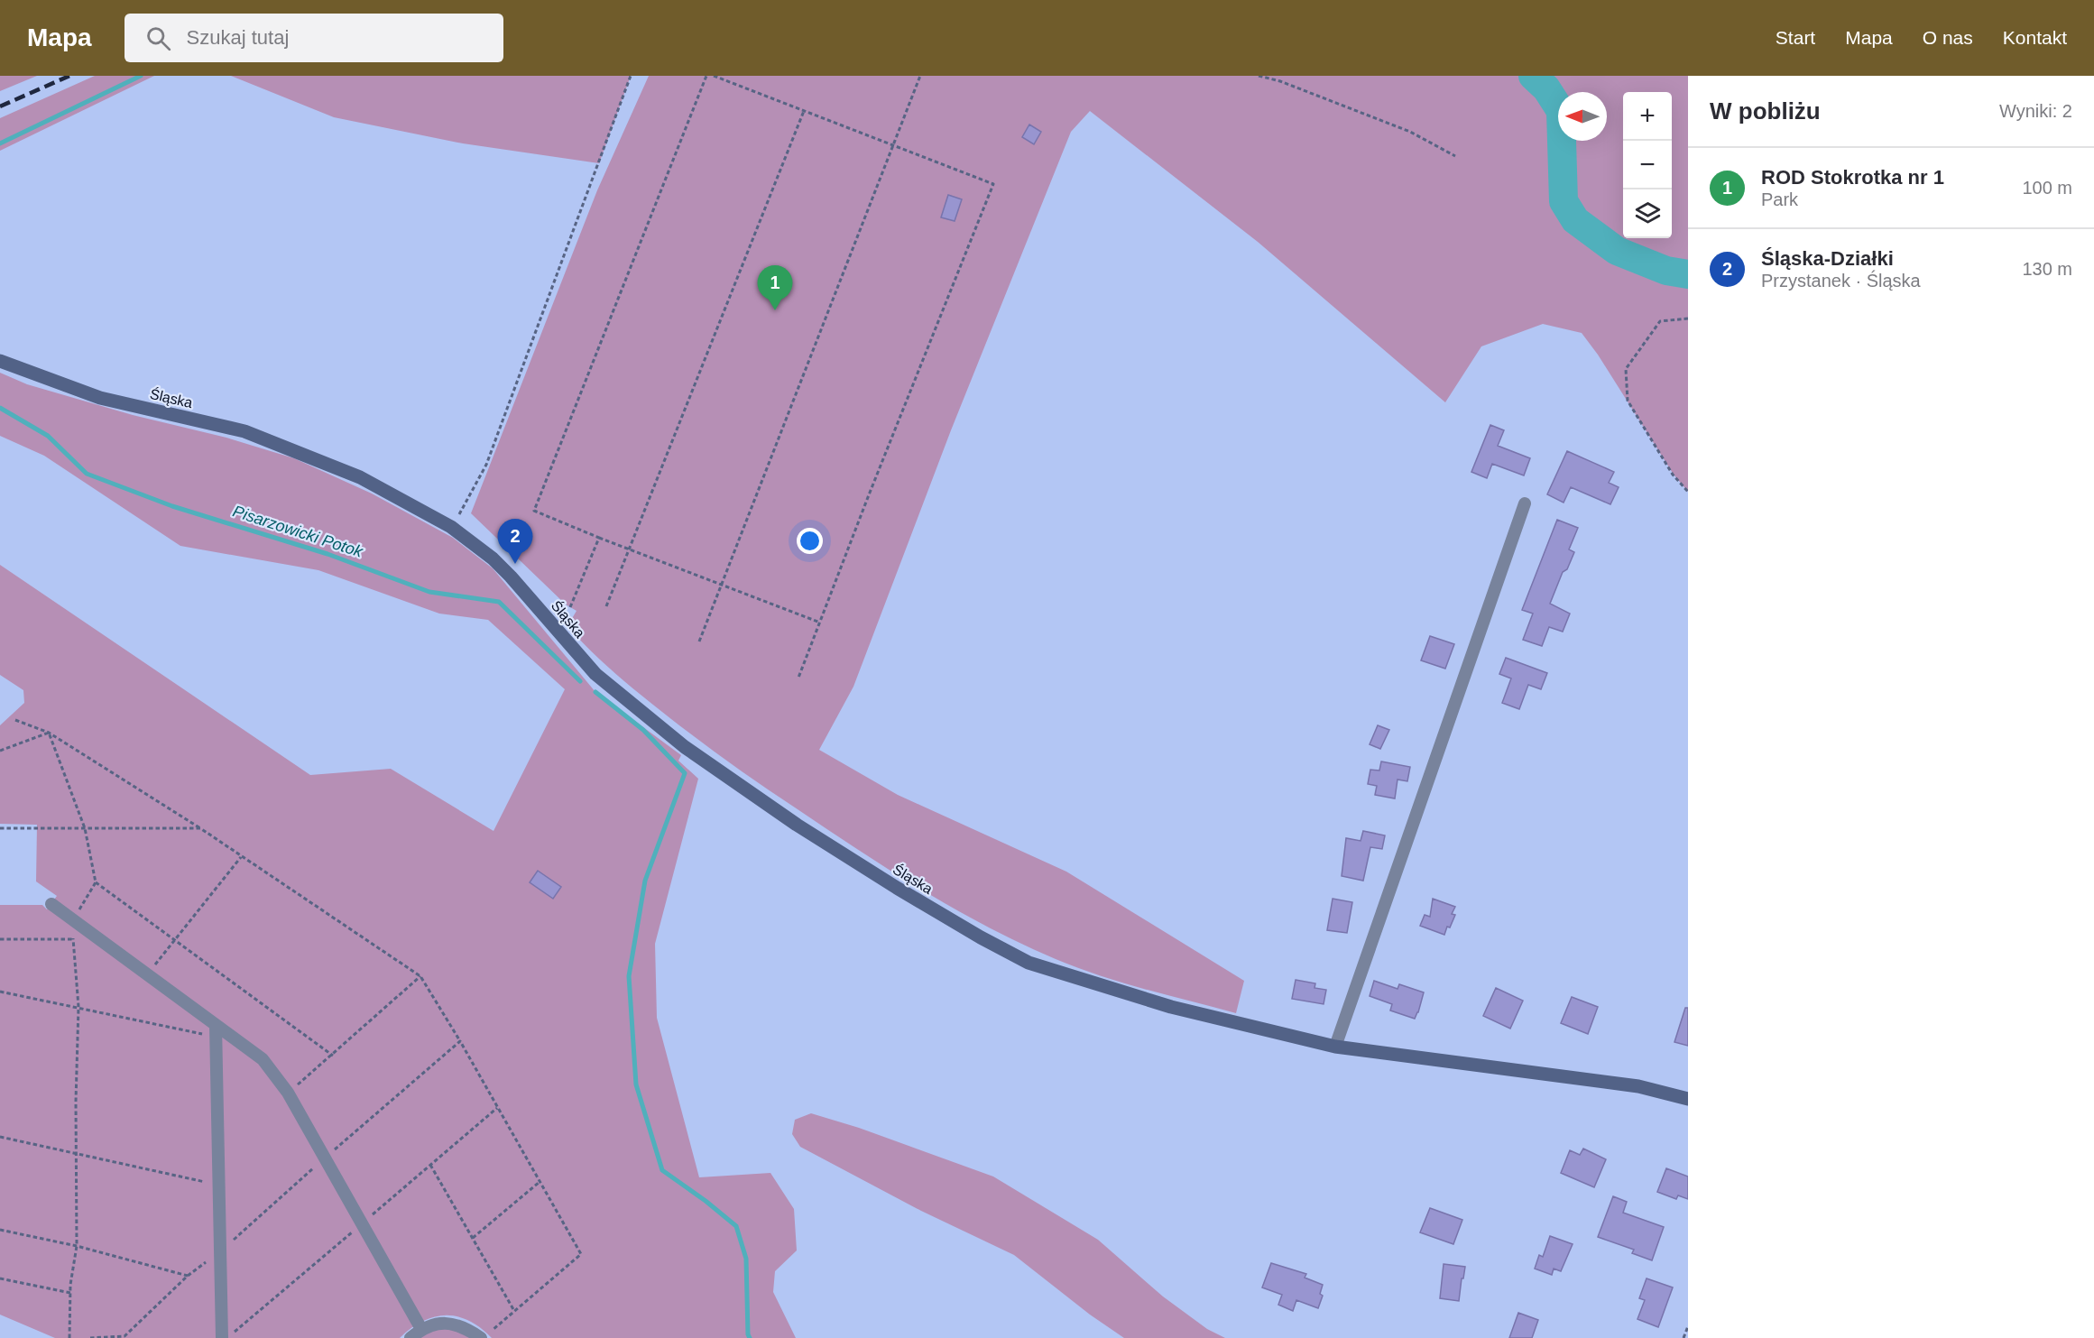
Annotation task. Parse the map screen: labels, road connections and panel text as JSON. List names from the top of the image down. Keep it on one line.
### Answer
{"streets":{"street":["Śląska"]},"water":["Pisarzowicki Potok"],"north":"left","page":{"header":"Mapa","search":"Szukaj tutaj","nav":["Start","Mapa","O nas","Kontakt"],"heading":["W pobliżu","Wyniki: 2"],"map_buttons":["+","−"],"list":[{"mark":"1","name":"ROD Stokrotka nr 1","note":"Park","value":"100 m"},{"mark":"2","name":"Śląska-Działki","note":"Przystanek · Śląska","value":"130 m"}],"pins":["1","2"]}}
